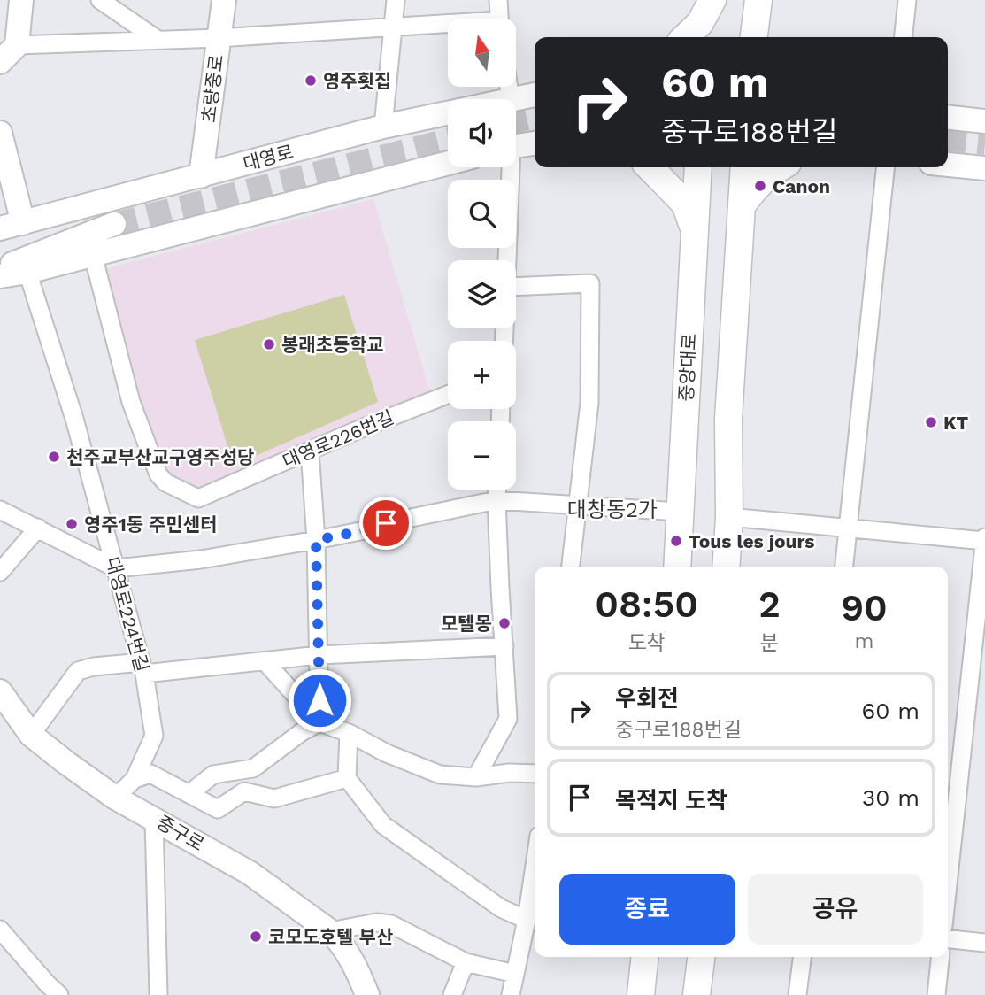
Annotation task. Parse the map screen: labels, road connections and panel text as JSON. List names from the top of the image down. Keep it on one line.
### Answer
{"streets":{"main road":["초량중로","대영로","중앙대로","중구로"],"street":["대영로226번길","대영로224번길"]},"crossings":[["초량중로","대영로"]],"districts":["대창동2가"],"places":["영주횟집","Canon","봉래초등학교","KT","천주교부산교구영주성당","영주1동 주민센터","Tous les jours","모텔몽","코모도호텔 부산"],"north":"top","page":{"map_buttons":["+","−"],"turn":["60 m","중구로188번길"],"eta":["08:50","도착","2","분","90","m"],"list":[{"name":"우회전","note":"중구로188번길","value":"60 m"},{"name":"목적지 도착","value":"30 m"}],"buttons":["종료","공유"]}}
